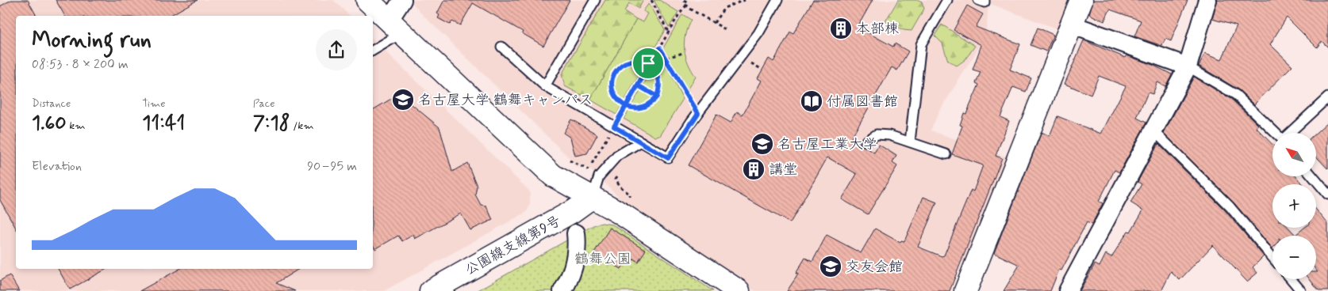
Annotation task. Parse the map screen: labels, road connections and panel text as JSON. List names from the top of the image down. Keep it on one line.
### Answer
{"streets":{"street":["公園線支線第9号"]},"parks":["鶴舞公園"],"places":{"building":["本部棟","講堂"],"school or university":["名古屋大学 鶴舞キャンパス","名古屋工業大学","交友会館"],"library":["付属図書館"]},"north":"top left","page":{"heading":["Morning run","08:53 · 8 × 200 m"],"stats":[["Distance","1.60 km"],["Time","11:41"],["Pace","7:18 /km"]],"map_buttons":["+","−"],"chart":["Elevation","90–95 m"]}}
